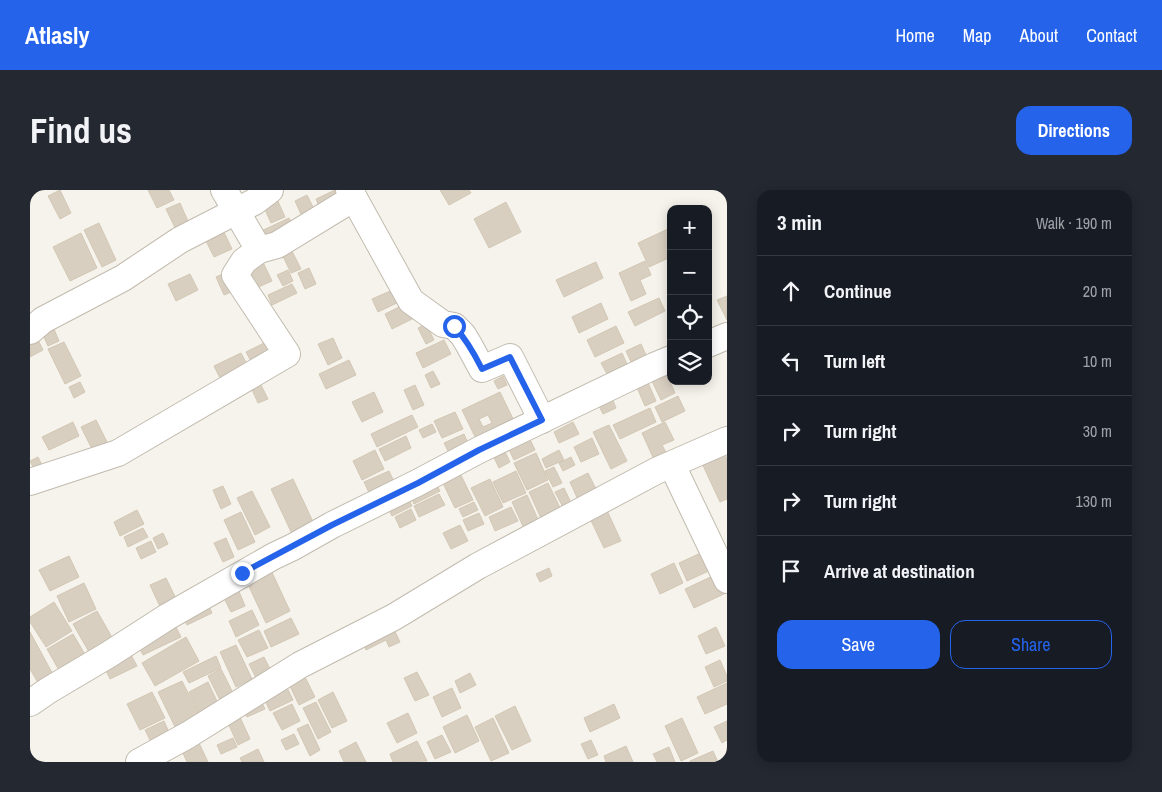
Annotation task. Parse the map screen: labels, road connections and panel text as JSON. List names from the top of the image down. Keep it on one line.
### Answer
{"page":{"header":"Atlasly","nav":["Home","Map","About","Contact"],"buttons":["Directions",["Save","Share"]],"title":"Find us","heading":["3 min","Walk · 190 m"],"map_buttons":["+","−"],"list":[["Continue","20 m"],["Turn left","10 m"],["Turn right","30 m"],["Turn right","130 m"],"Arrive at destination"]}}
